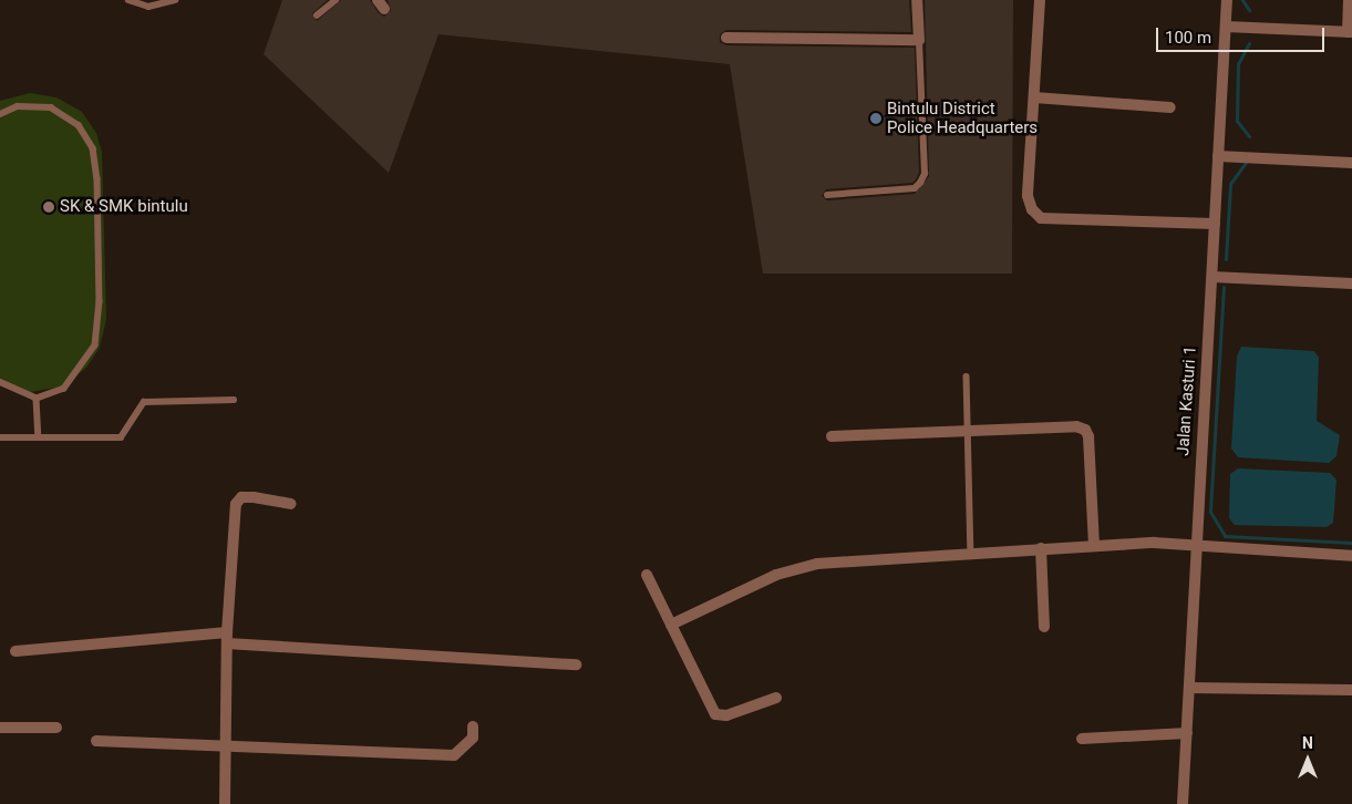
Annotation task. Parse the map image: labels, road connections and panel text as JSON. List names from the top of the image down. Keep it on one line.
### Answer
{"streets":{"street":["Jalan Kasturi 1"]},"places":["Bintulu District Police Headquarters","SK & SMK bintulu"],"scale_bar":"100 m","north":"top"}
